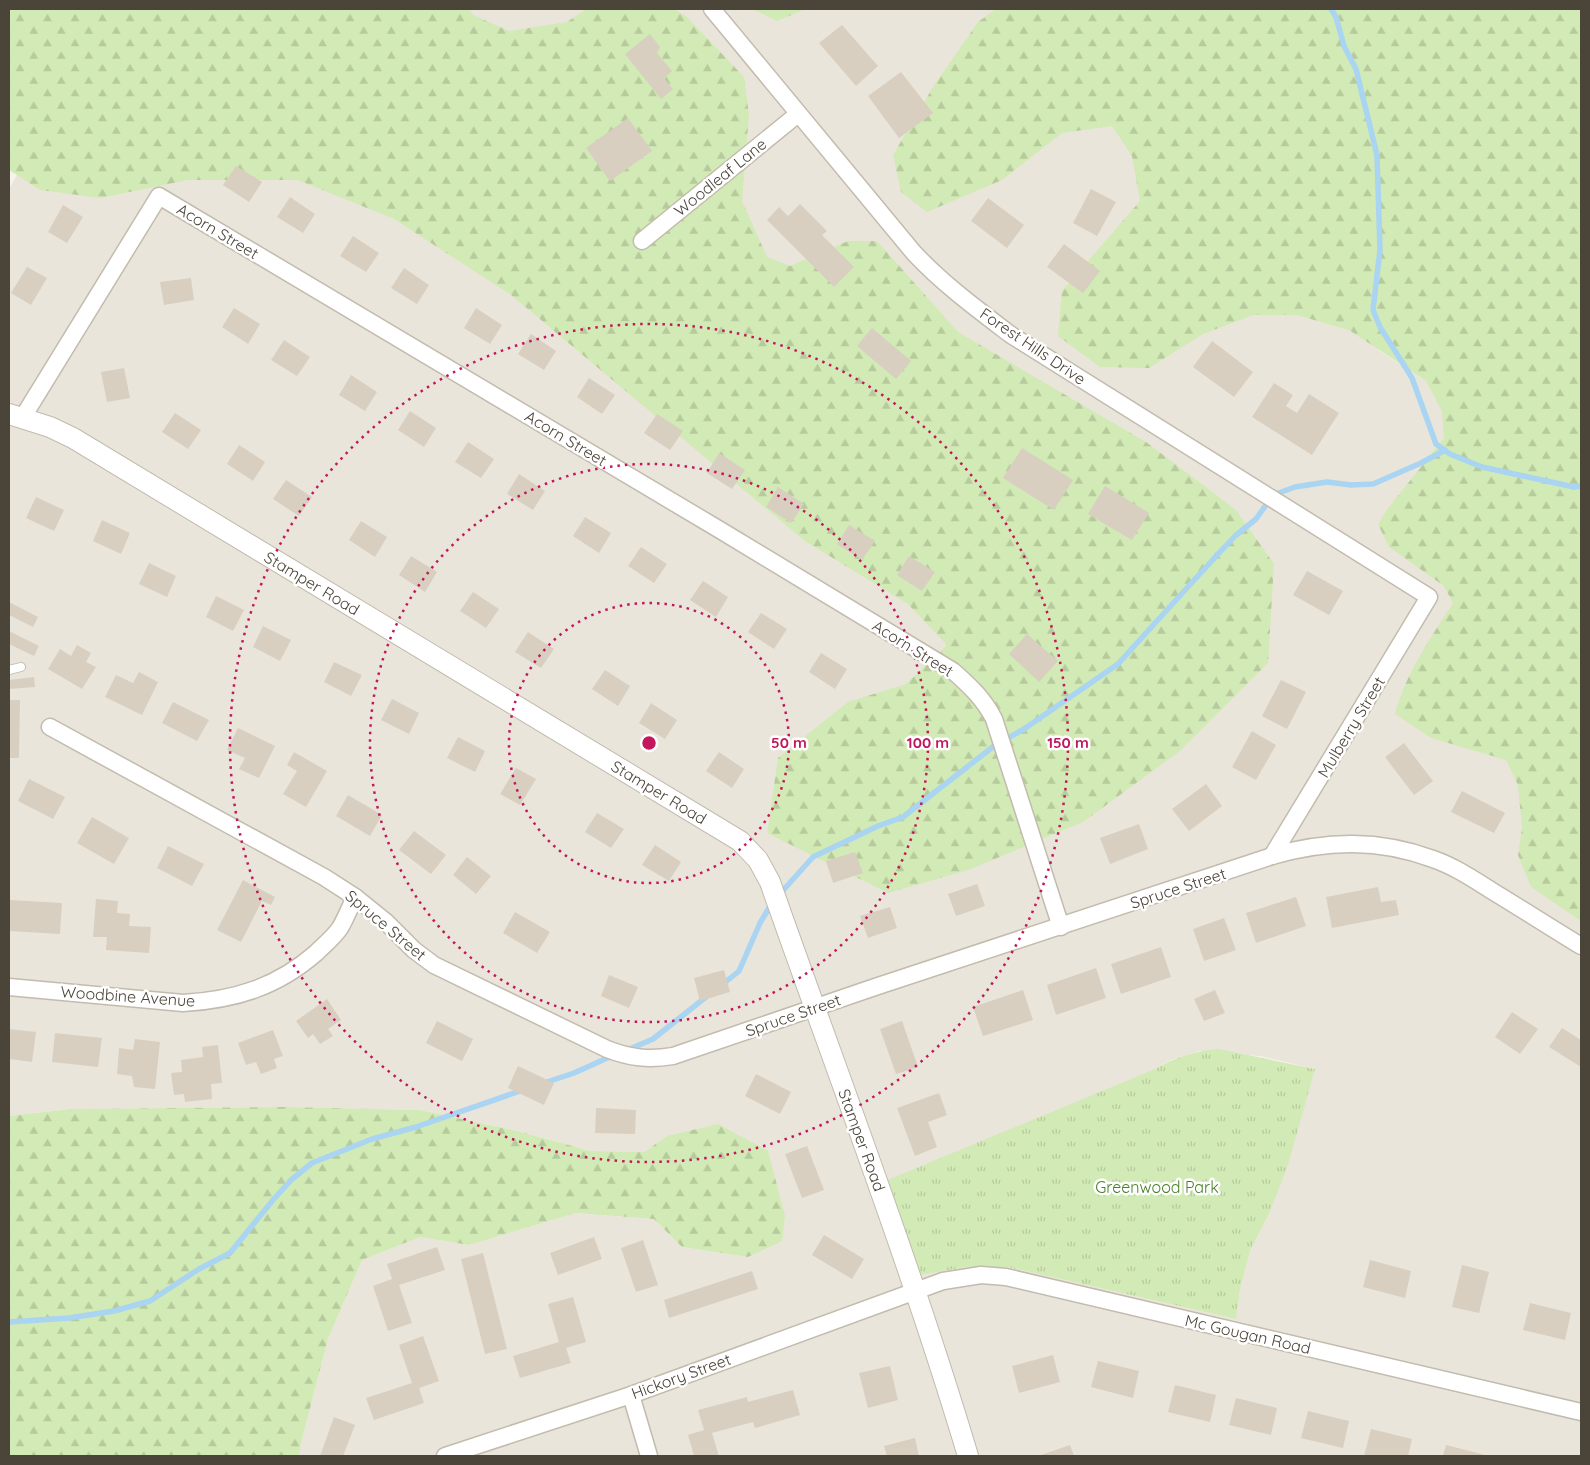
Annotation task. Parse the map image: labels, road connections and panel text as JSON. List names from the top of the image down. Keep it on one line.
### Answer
{"streets":{"street":["Woodleaf Lane","Acorn Street","Forest Hills Drive","Stamper Road","Mulberry Street","Spruce Street","Woodbine Avenue","Mc Gougan Road","Hickory Street"]},"crossings":[["Woodleaf Lane","Forest Hills Drive"],["Acorn Street","Stamper Road"],["Acorn Street","Spruce Street"],["Forest Hills Drive","Mulberry Street"],["Stamper Road","Spruce Street"],["Stamper Road","Mc Gougan Road"],["Stamper Road","Hickory Street"],["Mulberry Street","Spruce Street"],["Spruce Street","Woodbine Avenue"],["Mc Gougan Road","Hickory Street"]],"parks":["Greenwood Park"],"rings":["50 m","100 m","150 m"]}
